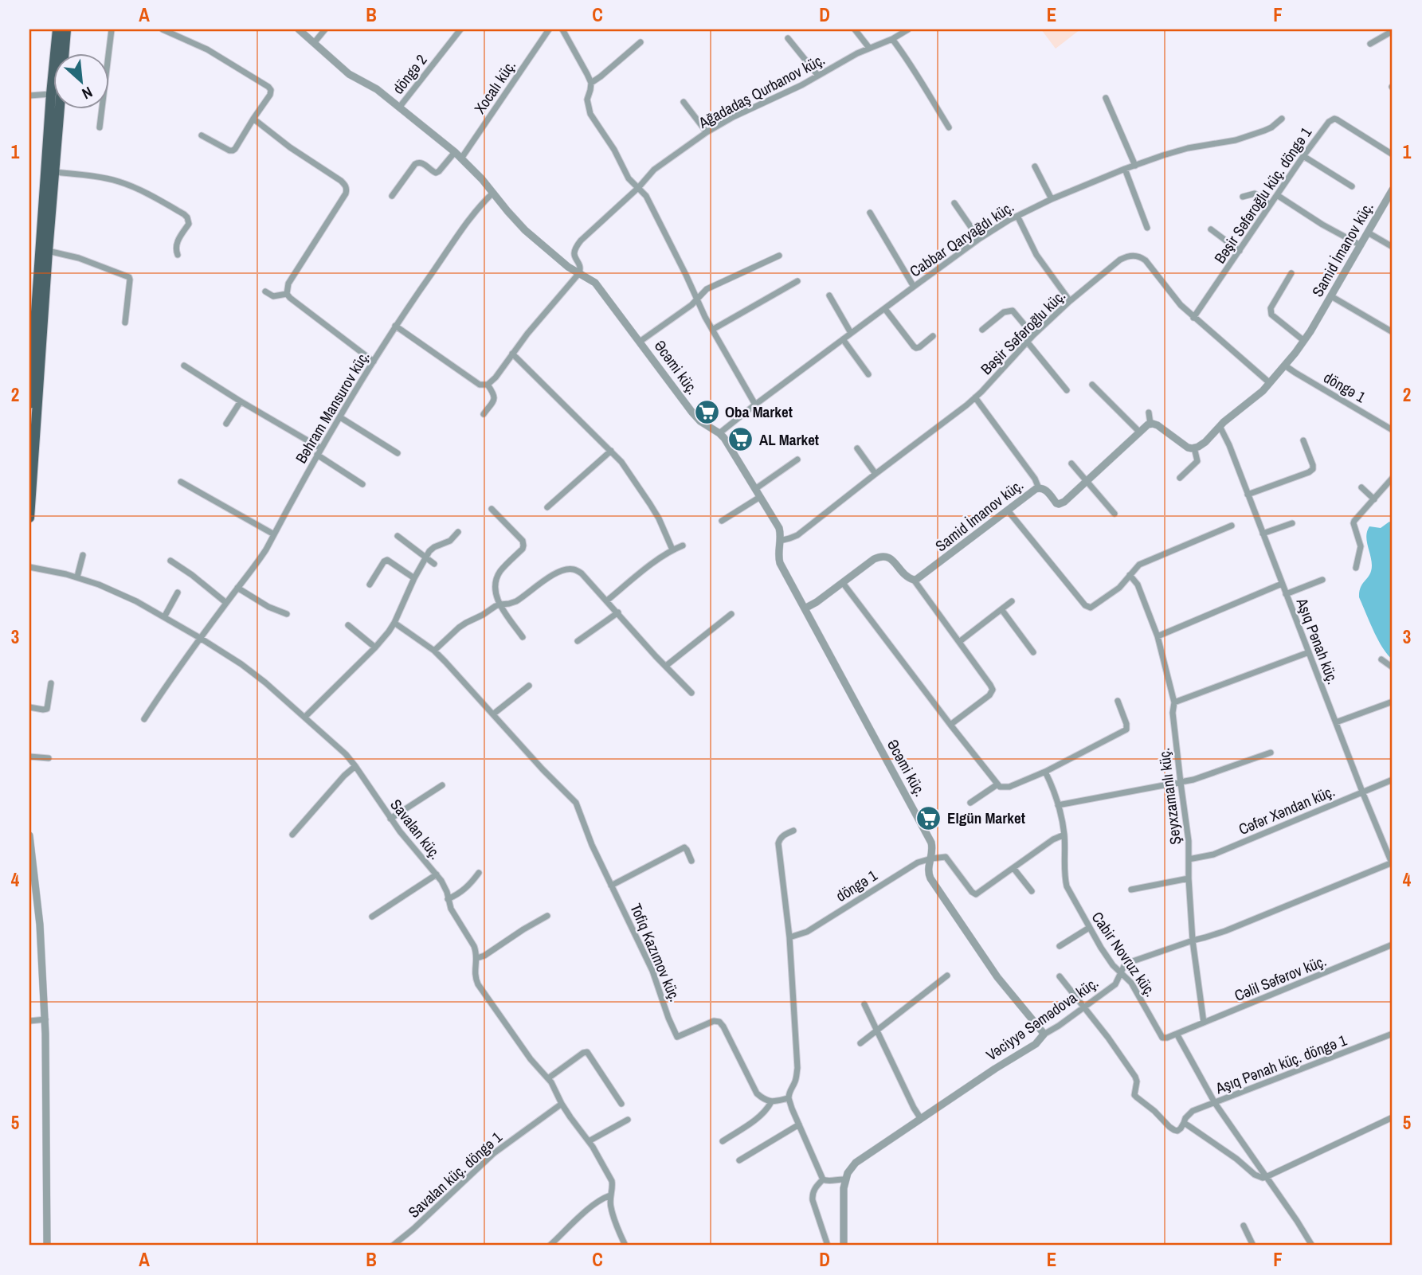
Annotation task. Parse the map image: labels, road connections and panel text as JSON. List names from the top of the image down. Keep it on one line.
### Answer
{"streets":{"street":["döngə 2","Xocalı küç.","Ağadadaş Qurbanov küç.","Bəşir Səfəroğlu küç. döngə 1","Cabbar Qaryağdı küç.","Samid İmanov küç.","Bəşir Səfəroğlu küç.","Əcəmi küç.","döngə 1","Bəhram Mansurov küç.","Aşıq Pənah küç.","Şeyxzamanlı küç.","Cəfər Xəndan küç.","Savalan küç.","Tofiq Kazımov küç.","Cabir Novruz küç.","Cəlil Səfərov küç.","Vəciyyə Səmədova küç.","Aşıq Pənah küç. döngə 1","Savalan küç. döngə 1"]},"crossings":[["döngə 2","Əcəmi küç."],["Xocalı küç.","Əcəmi küç."],["Ağadadaş Qurbanov küç.","Əcəmi küç."],["Bəşir Səfəroğlu küç. döngə 1","Bəşir Səfəroğlu küç."],["Cabbar Qaryağdı küç.","Əcəmi küç."],["Samid İmanov küç.","Bəşir Səfəroğlu küç."],["Samid İmanov küç.","döngə 1"],["Samid İmanov küç.","Aşıq Pənah küç."],["Bəşir Səfəroğlu küç.","Əcəmi küç."],["Əcəmi küç.","döngə 1"],["Əcəmi küç.","Bəhram Mansurov küç."],["Əcəmi küç.","Vəciyyə Səmədova küç."],["Bəhram Mansurov küç.","Savalan küç."],["Aşıq Pənah küç.","Cəfər Xəndan küç."],["Aşıq Pənah küç.","Vəciyyə Səmədova küç."],["Şeyxzamanlı küç.","Cəfər Xəndan küç."],["Şeyxzamanlı küç.","Cəlil Səfərov küç."],["Şeyxzamanlı küç.","Vəciyyə Səmədova küç."],["Savalan küç.","Savalan küç. döngə 1"],["Cabir Novruz küç.","Cəlil Səfərov küç."],["Cabir Novruz küç.","Vəciyyə Səmədova küç."]],"places":{"supermarket":["Oba Market","AL Market","Elgün Market"]},"north":"bottom right","grid":{"columns":["A","B","C","D","E","F"],"rows":["1","2","3","4","5"]}}
